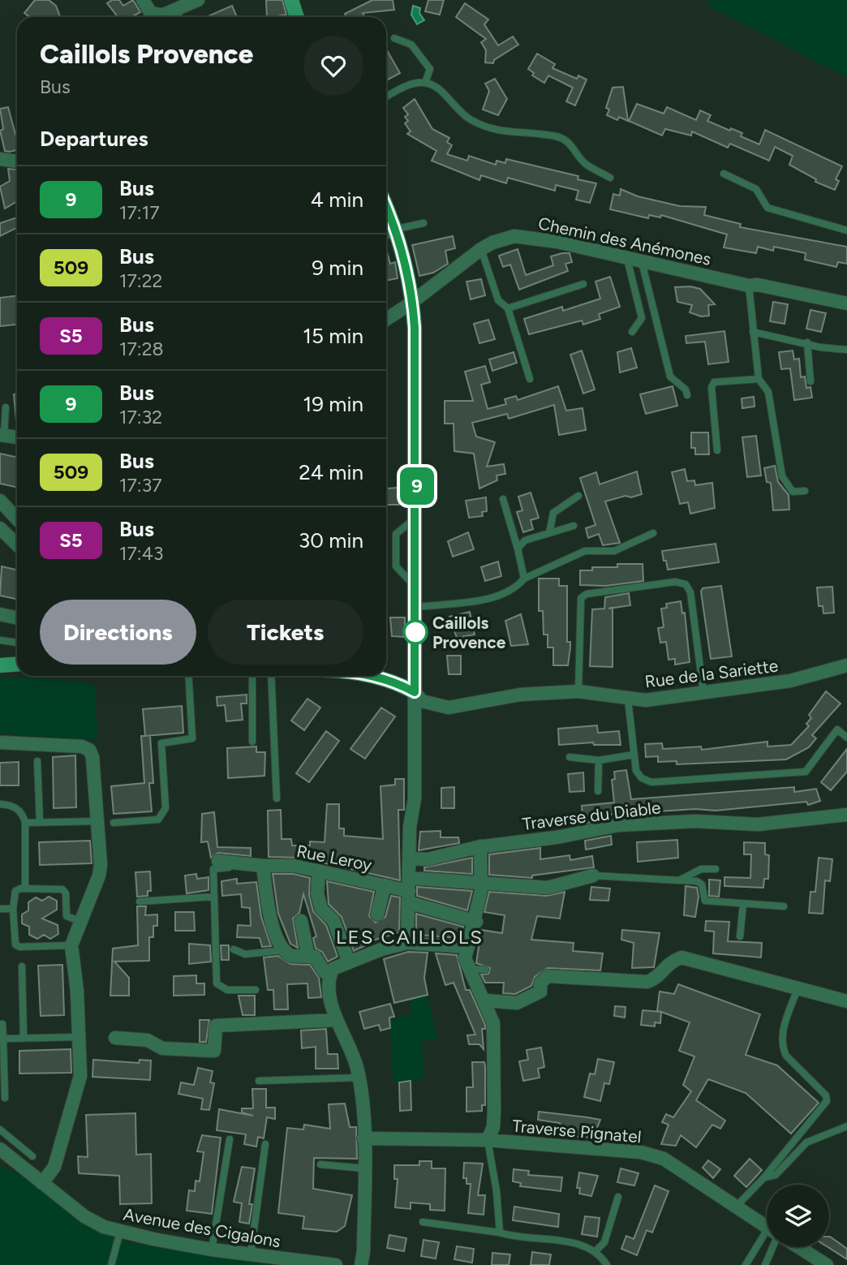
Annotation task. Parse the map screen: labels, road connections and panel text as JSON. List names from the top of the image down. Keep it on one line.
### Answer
{"streets":{"street":["Chemin des Anémones","Rue de la Sariette","Traverse du Diable","Rue Leroy","Traverse Pignatel","Avenue des Cigalons"]},"districts":["LES CAILLOLS"],"places":["Caillols Provence"],"lines":["bus line 9"],"page":{"on_map":"9","heading":[["Caillols Provence","Bus"],"Departures"],"list":[{"mark":"9","name":"Bus","note":"17:17","value":"4 min"},{"mark":"509","name":"Bus","note":"17:22","value":"9 min"},{"mark":"S5","name":"Bus","note":"17:28","value":"15 min"},{"mark":"9","name":"Bus","note":"17:32","value":"19 min"},{"mark":"509","name":"Bus","note":"17:37","value":"24 min"},{"mark":"S5","name":"Bus","note":"17:43","value":"30 min"}],"buttons":["Directions","Tickets"]}}
